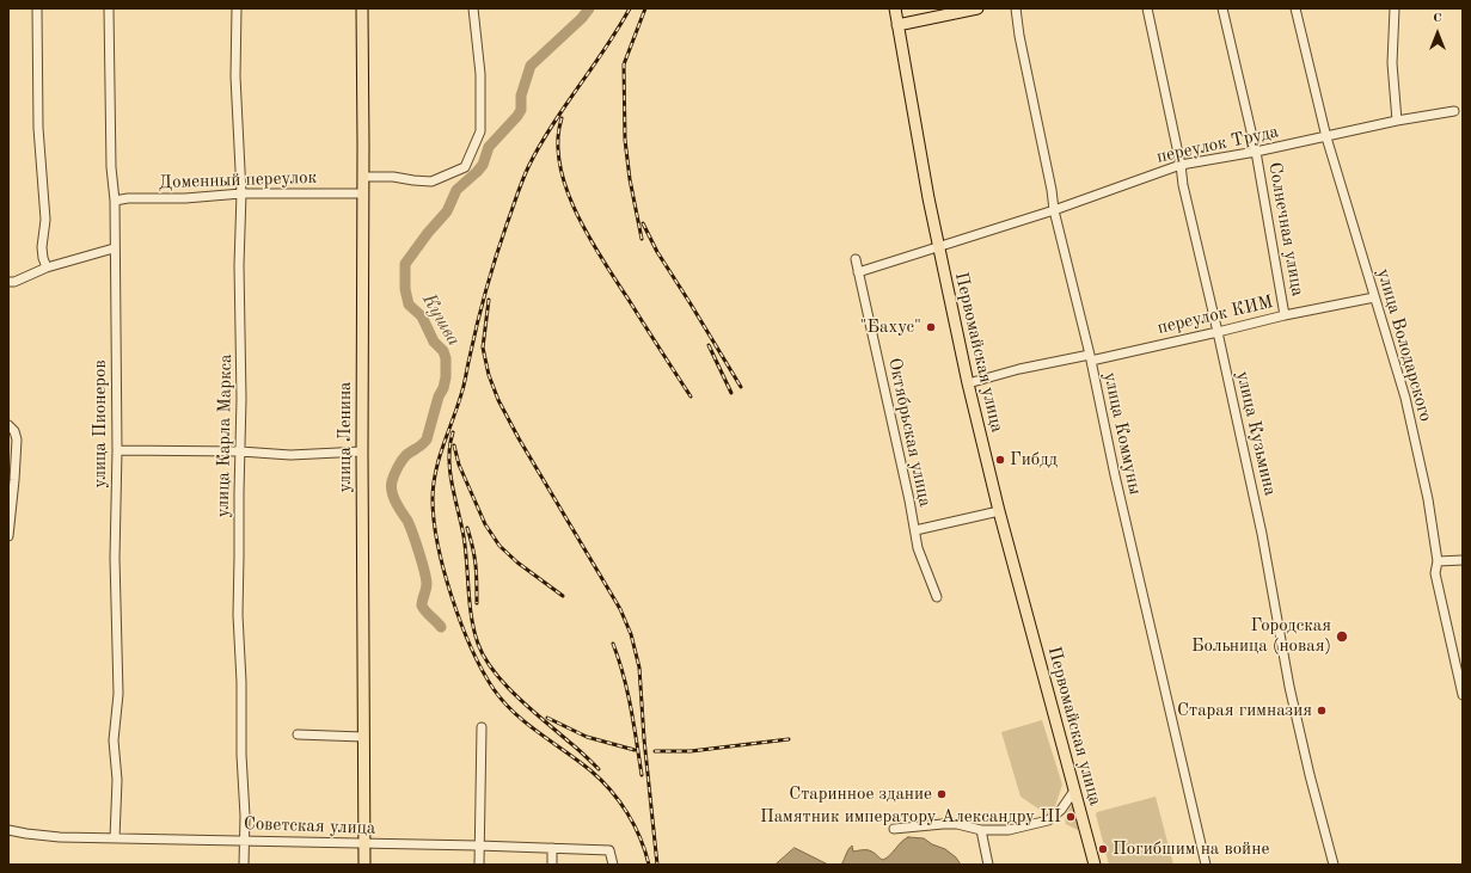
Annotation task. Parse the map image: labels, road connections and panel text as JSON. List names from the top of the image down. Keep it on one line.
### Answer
{"streets":{"main road":["Первомайская улица","улица Ленина"],"street":["переулок Труда","Доменный переулок","Солнечная улица","переулок КИМ","улица Володарского","улица Пионеров","Октябрьская улица","улица Коммуны","улица Кузьмина","улица Карла Маркса","Советская улица"]},"crossings":[["переулок Труда","Солнечная улица"],["переулок Труда","улица Володарского"],["переулок Труда","Первомайская улица"],["переулок Труда","Октябрьская улица"],["переулок Труда","улица Коммуны"],["переулок Труда","улица Кузьмина"],["Доменный переулок","улица Пионеров"],["Доменный переулок","улица Карла Маркса"],["Доменный переулок","улица Ленина"],["Солнечная улица","переулок КИМ"],["переулок КИМ","улица Володарского"],["переулок КИМ","Первомайская улица"],["переулок КИМ","улица Коммуны"],["переулок КИМ","улица Кузьмина"],["улица Пионеров","Советская улица"],["улица Карла Маркса","Советская улица"],["улица Ленина","Советская улица"]],"water":["Кушва"],"places":["\"Бахус\"","Гибдд","Городская Больница (новая)","Старая гимназия","Старинное здание","Памятник императору Александру III","Погибшим на войне"],"north":"top"}
